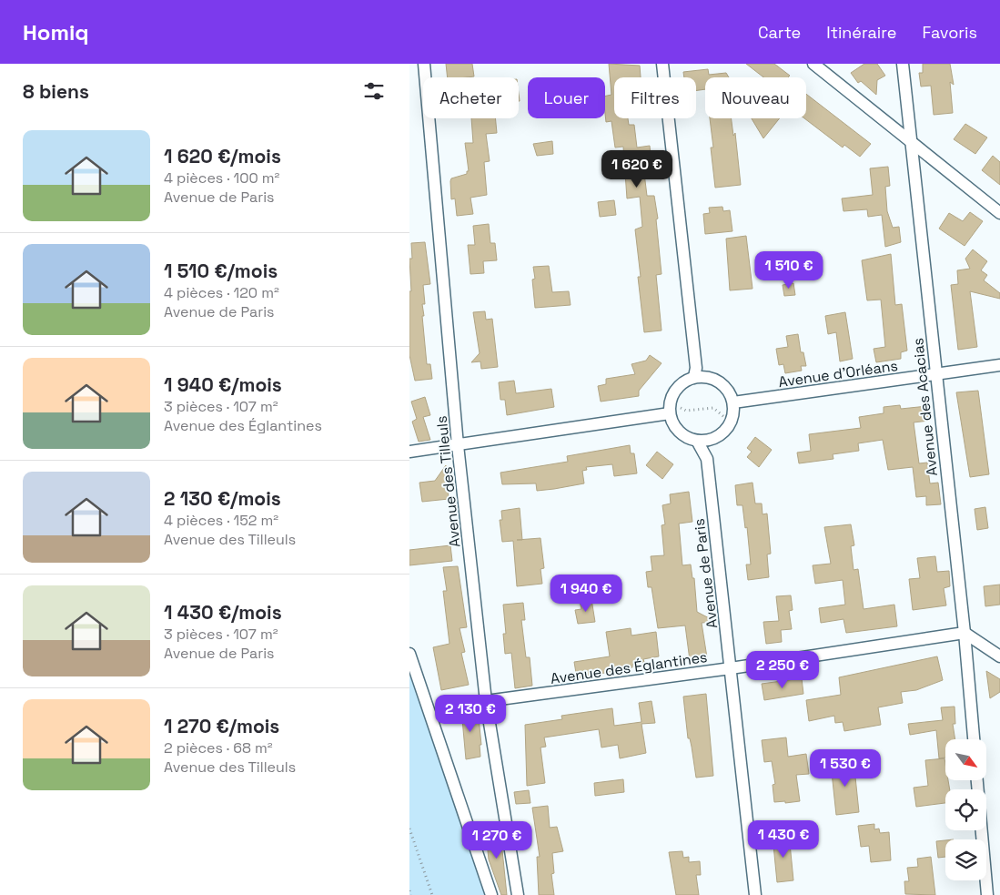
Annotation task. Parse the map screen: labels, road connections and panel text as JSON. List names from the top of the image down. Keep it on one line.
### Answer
{"streets":{"street":["Avenue d'Orléans","Avenue des Acacias","Avenue des Tilleuls","Avenue de Paris","Avenue des Églantines"]},"crossings":[["Avenue d'Orléans","Avenue des Acacias"],["Avenue des Acacias","Avenue des Églantines"],["Avenue des Tilleuls","Avenue des Églantines"],["Avenue de Paris","Avenue des Églantines"]],"north":"bottom right","page":{"header":"Homiq","nav":["Carte","Itinéraire","Favoris"],"heading":"8 biens","chip":["Acheter","Louer","Filtres","Nouveau"],"list":[{"name":"1 620 €/mois","note":"4 pièces · 100 m² · Avenue de Paris"},{"name":"1 510 €/mois","note":"4 pièces · 120 m² · Avenue de Paris"},{"name":"1 940 €/mois","note":"3 pièces · 107 m² · Avenue des Églantines"},{"name":"2 130 €/mois","note":"4 pièces · 152 m² · Avenue des Tilleuls"},{"name":"1 430 €/mois","note":"3 pièces · 107 m² · Avenue de Paris"},{"name":"1 270 €/mois","note":"2 pièces · 68 m² · Avenue des Tilleuls"}],"price":["1 620 €","1 510 €","1 940 €","2 250 €","2 130 €","1 530 €","1 430 €","1 270 €"]}}
